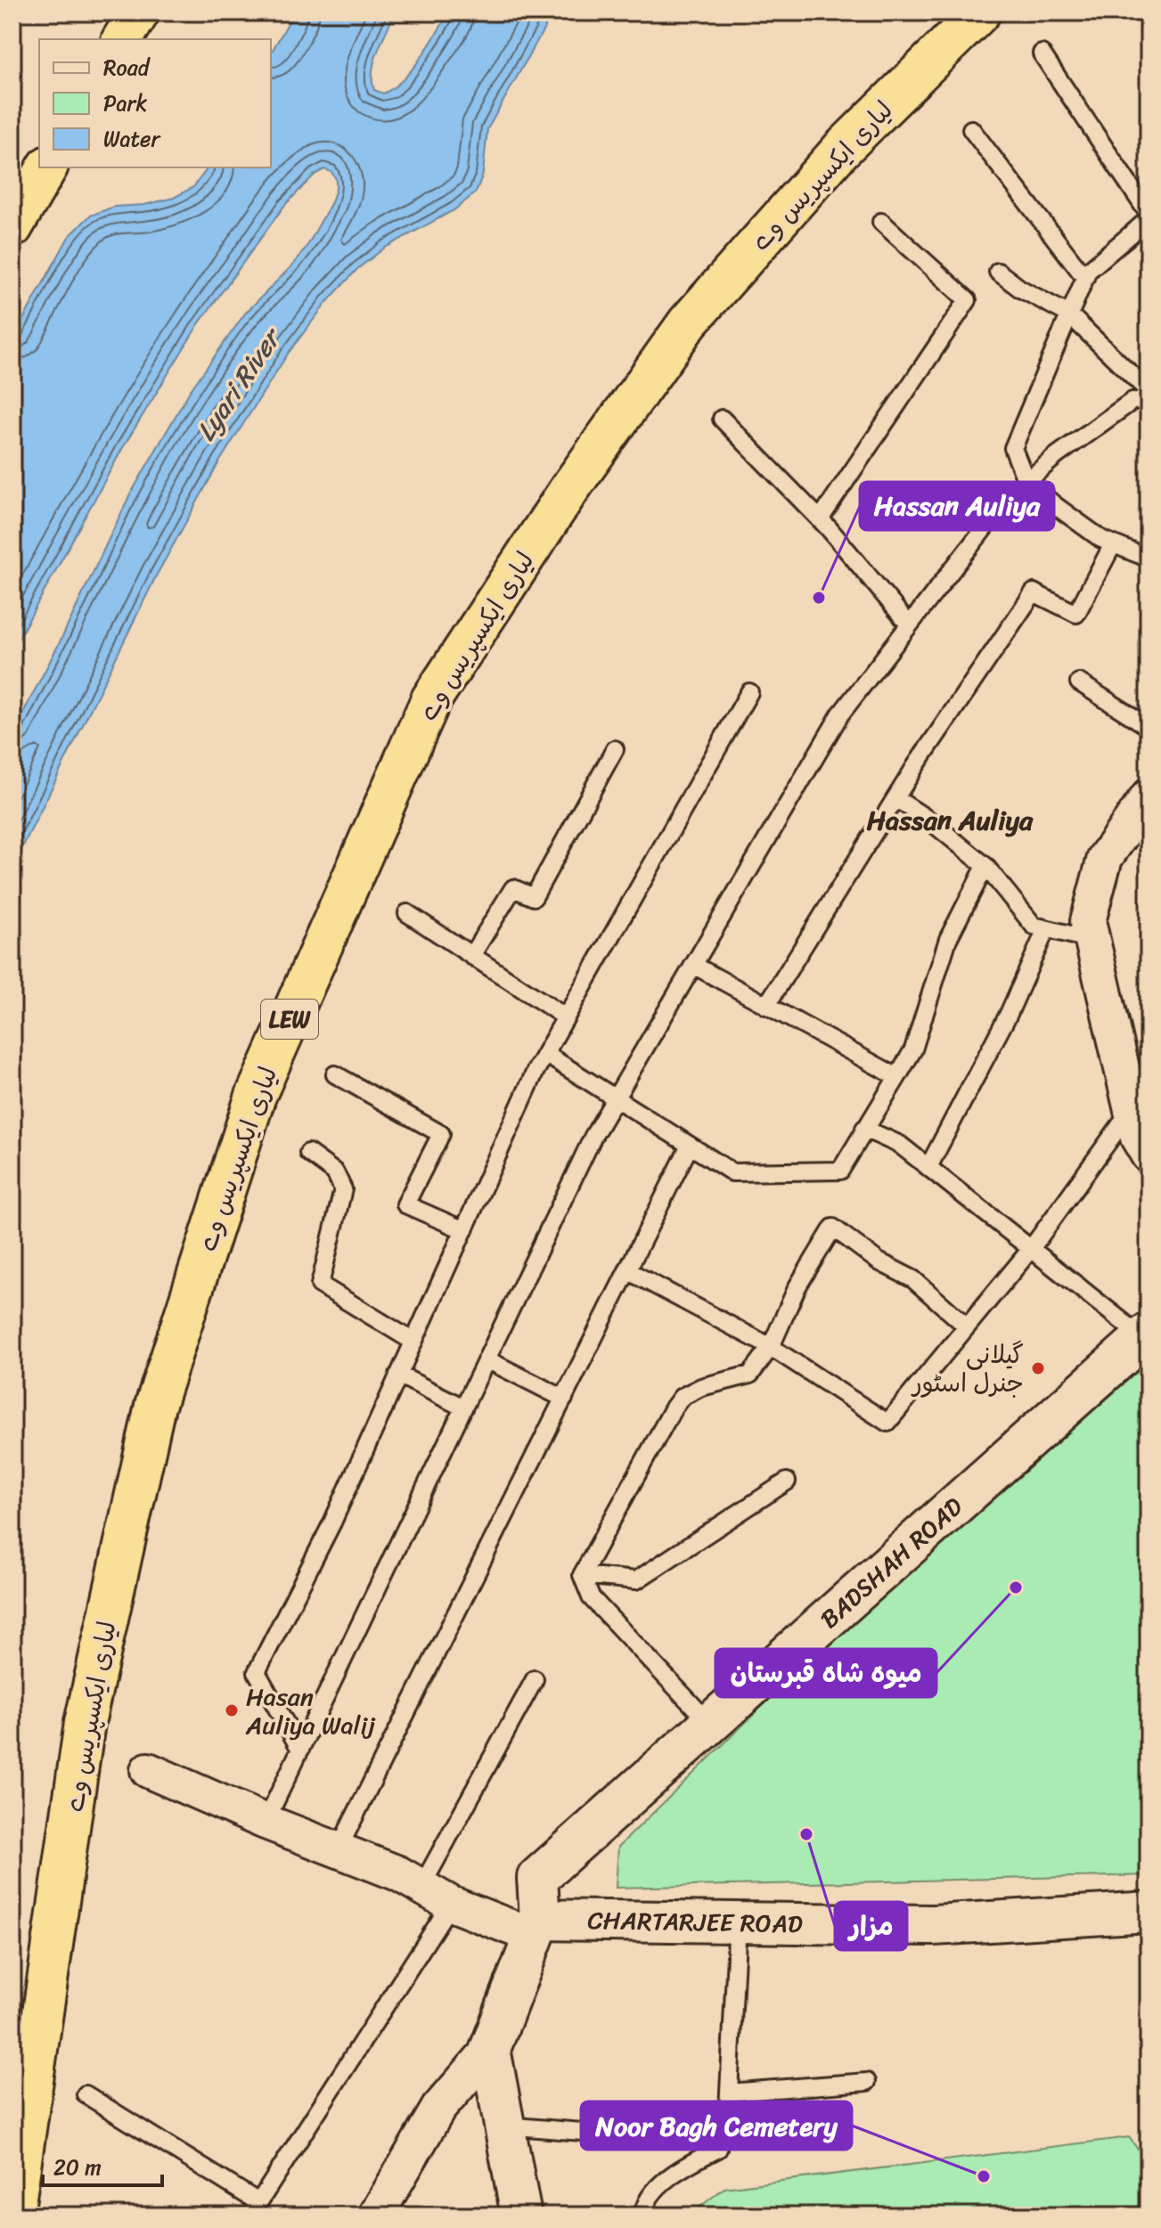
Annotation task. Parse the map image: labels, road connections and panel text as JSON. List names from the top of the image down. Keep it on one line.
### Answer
{"streets":{"highway":["لیاری ایکسپریس وے","LEW"],"main road":["BADSHAH ROAD","CHARTARJEE ROAD"]},"crossings":[["BADSHAH ROAD","CHARTARJEE ROAD"]],"districts":["Hassan Auliya"],"water":["Lyari River"],"places":["Hassan Auliya","گیلانی جنرل اسٹور","میوہ شاہ قبرستان","Hasan Auliya Walij","مزار","Noor Bagh Cemetery"],"legend":["Road","Park","Water"],"scale_bar":"20 m"}
